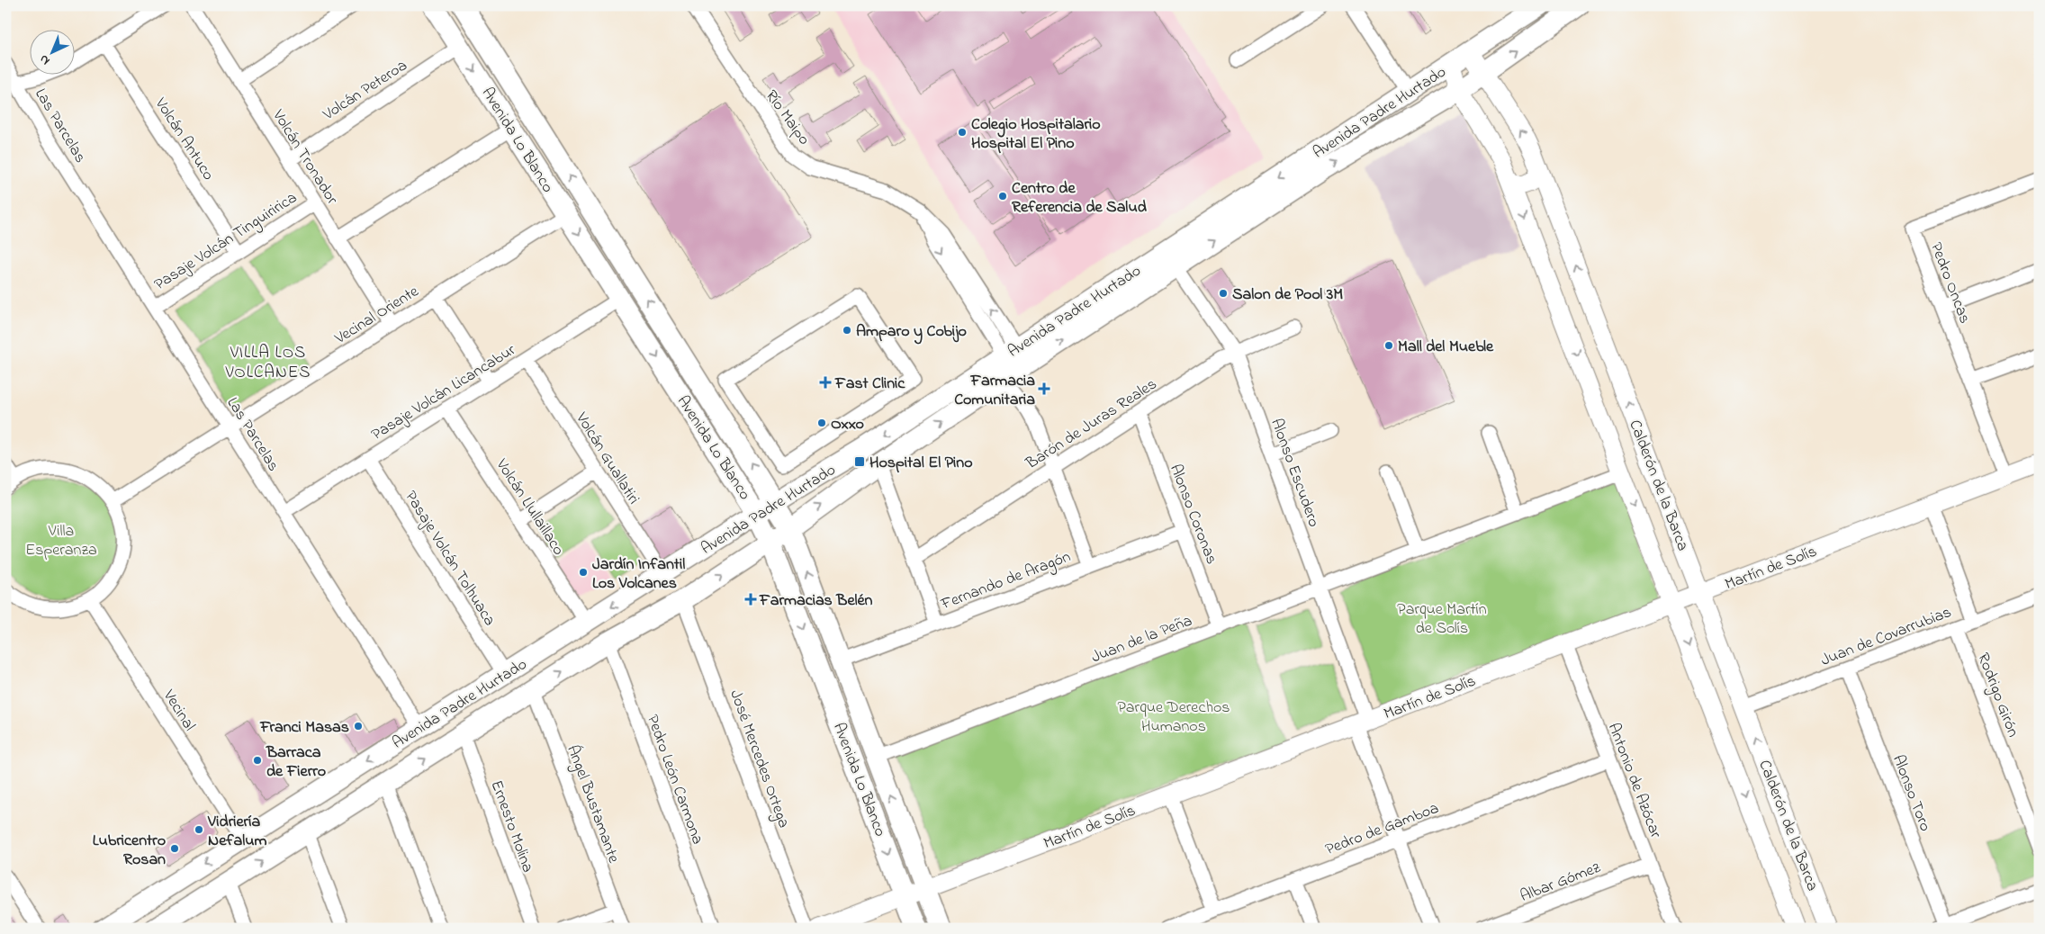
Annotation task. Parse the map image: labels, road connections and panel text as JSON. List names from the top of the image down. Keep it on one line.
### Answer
{"streets":{"main road":["Avenida Padre Hurtado","Avenida Lo Blanco"],"street":["Volcán Peteroa","Río Maipo","Las Parcelas","Volcán Antuco","Volcán Tronador","Pasaje Volcán Tinguiririca","Pedro Oncas","Vecinal Oriente","Pasaje Volcán Licancabur","Barón de Juras Reales","Volcán Guallatiri","Alonso Escudero","Calderón de la Barca","Volcán Llullaillaco","Alonso Coronas","Pasaje Volcán Tolhuaca","Martín de Solís","Fernando de Aragón","Juan de Covarrubias","Juan de la Peña","Rodrigo Girón","Vecinal","José Mercedes Ortega","Pedro León Carmona","Antonio de Azócar","Alonso Toro","Ángel Bustamante","Ernesto Molina","Pedro de Gamboa","Albar Gómez"]},"crossings":[["Volcán Peteroa","Avenida Lo Blanco"],["Volcán Peteroa","Volcán Tronador"],["Avenida Padre Hurtado","Río Maipo"],["Avenida Padre Hurtado","Las Parcelas"],["Avenida Padre Hurtado","Avenida Lo Blanco"],["Avenida Padre Hurtado","Volcán Guallatiri"],["Avenida Padre Hurtado","Alonso Escudero"],["Avenida Padre Hurtado","Calderón de la Barca"],["Avenida Padre Hurtado","Volcán Llullaillaco"],["Avenida Padre Hurtado","Pasaje Volcán Tolhuaca"],["Avenida Padre Hurtado","Vecinal"],["Avenida Padre Hurtado","José Mercedes Ortega"],["Avenida Padre Hurtado","Pedro León Carmona"],["Avenida Padre Hurtado","Ángel Bustamante"],["Avenida Padre Hurtado","Ernesto Molina"],["Las Parcelas","Pasaje Volcán Tinguiririca"],["Las Parcelas","Vecinal Oriente"],["Las Parcelas","Pasaje Volcán Licancabur"],["Volcán Antuco","Pasaje Volcán Tinguiririca"],["Avenida Lo Blanco","Vecinal Oriente"],["Avenida Lo Blanco","Pasaje Volcán Licancabur"],["Avenida Lo Blanco","Martín de Solís"],["Avenida Lo Blanco","Fernando de Aragón"],["Avenida Lo Blanco","Juan de la Peña"],["Volcán Tronador","Pasaje Volcán Tinguiririca"],["Volcán Tronador","Vecinal Oriente"],["Pedro Oncas","Martín de Solís"],["Pasaje Volcán Licancabur","Volcán Guallatiri"],["Pasaje Volcán Licancabur","Volcán Llullaillaco"],["Pasaje Volcán Licancabur","Pasaje Volcán Tolhuaca"],["Barón de Juras Reales","Alonso Escudero"],["Barón de Juras Reales","Alonso Coronas"],["Alonso Escudero","Martín de Solís"],["Alonso Escudero","Juan de la Peña"],["Alonso Escudero","Pedro de Gamboa"],["Calderón de la Barca","Martín de Solís"],["Calderón de la Barca","Juan de Covarrubias"],["Calderón de la Barca","Juan de la Peña"],["Alonso Coronas","Fernando de Aragón"],["Alonso Coronas","Juan de la Peña"],["Martín de Solís","Antonio de Azócar"],["Juan de Covarrubias","Rodrigo Girón"],["Juan de Covarrubias","Alonso Toro"],["Antonio de Azócar","Pedro de Gamboa"],["Antonio de Azócar","Albar Gómez"]],"districts":["VILLA LOS VOLCANES"],"parks":["Villa Esperanza","Parque Martín de Solís","Parque Derechos Humanos"],"places":{"other":["Colegio Hospitalario Hospital El Pino","Centro de Referencia de Salud","Salon de Pool 3M","Amparo y Cobijo","Mall del Mueble","Oxxo","Jardín Infantil Los Volcanes","Franci Masas","Barraca de Fierro","Vidriería Nefalum","Lubricentro Rosan"],"health":["Fast Clinic","Farmacia Comunitaria","Farmacias Belén"],"transit":["Hospital El Pino"]},"north":"bottom left"}
